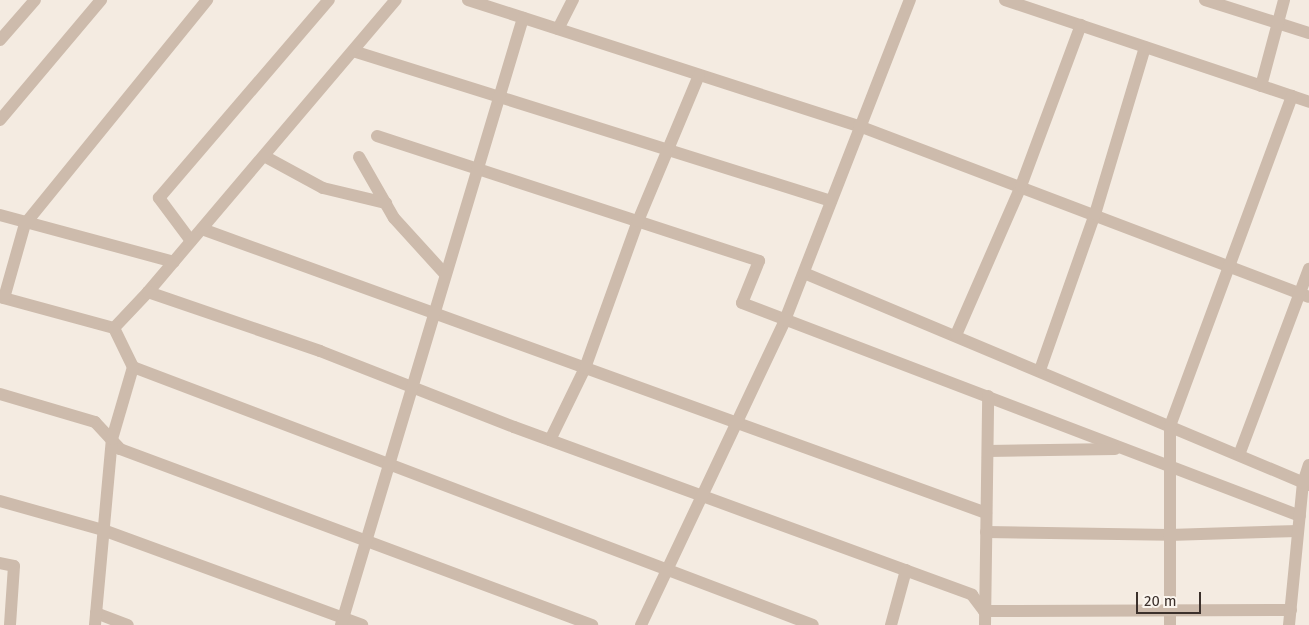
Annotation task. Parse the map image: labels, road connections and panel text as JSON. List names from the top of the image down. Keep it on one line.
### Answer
{"scale_bar":"20 m"}
